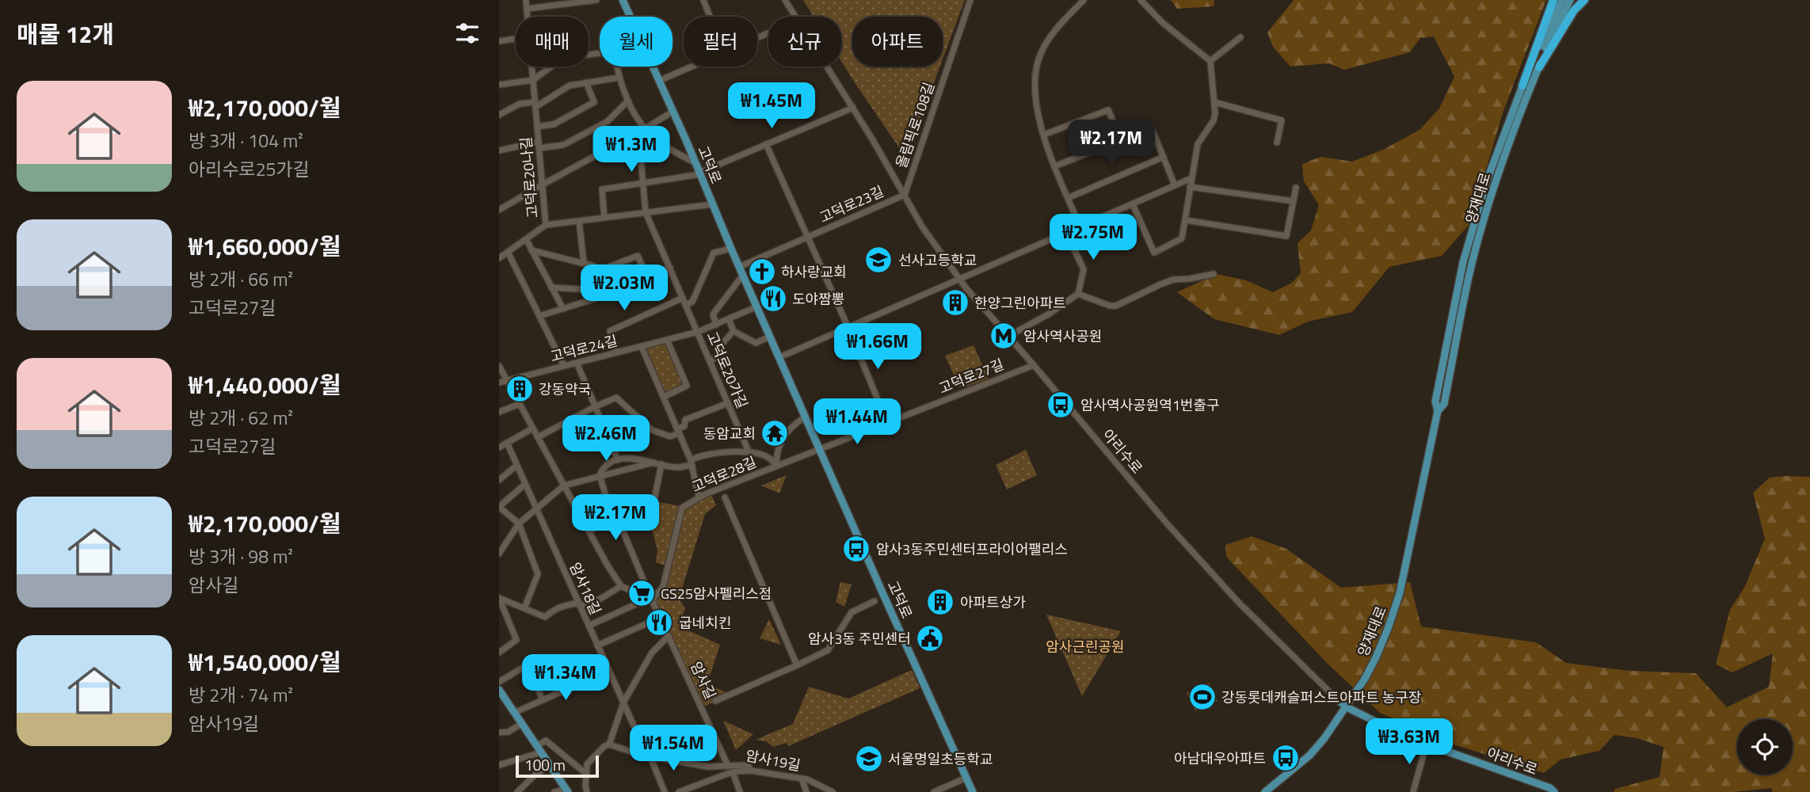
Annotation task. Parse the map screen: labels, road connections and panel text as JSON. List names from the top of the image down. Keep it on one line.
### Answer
{"streets":{"main road":["고덕로","양재대로","아리수로"],"street":["올림픽로108길","고덕로20나길","고덕로23길","고덕로24길","고덕로20가길","고덕로27길","고덕로28길","암사18길","암사길","암사19길"]},"crossings":[["올림픽로108길","고덕로23길"],["올림픽로108길","아리수로"],["고덕로","고덕로23길"],["고덕로","고덕로24길"],["고덕로","고덕로27길"],["고덕로","고덕로28길"],["양재대로","아리수로"],["고덕로23길","아리수로"],["고덕로24길","고덕로20가길"],["고덕로20가길","고덕로28길"],["고덕로27길","아리수로"],["고덕로27길","고덕로28길"],["고덕로28길","암사길"],["암사길","암사19길"]],"parks":["암사근린공원"],"places":{"school or university":["선사고등학교","서울명일초등학교"],"church":["하사랑교회"],"restaurant":["도야짬뽕","굽네치킨"],"building":["한양그린아파트","강동약국","아파트상가"],"metro station":["암사역사공원"],"bus stop":["암사역사공원역1번출구","암사3동주민센터프라이어팰리스","아남대우아파트"],"temple":["동암교회"],"supermarket":["GS25암사펠리스점"],"public building":["암사3동 주민센터"],"sports":["강동롯데캐슬퍼스트아파트 농구장"]},"scale_bar":"100 m","page":{"heading":"매물 12개","chip":["매매","월세","필터","신규","아파트"],"list":[{"name":"₩2,170,000/월","note":"방 3개 · 104 m² · 아리수로25가길"},{"name":"₩1,660,000/월","note":"방 2개 · 66 m² · 고덕로27길"},{"name":"₩1,440,000/월","note":"방 2개 · 62 m² · 고덕로27길"},{"name":"₩2,170,000/월","note":"방 3개 · 98 m² · 암사길"},{"name":"₩1,540,000/월","note":"방 2개 · 74 m² · 암사19길"}],"price":["₩1.45M","₩2.17M","₩1.3M","₩2.75M","₩2.03M","₩1.66M","₩1.44M","₩2.46M","₩2.17M","₩1.34M","₩3.63M","₩1.54M"],"scale":"100 m"}}
